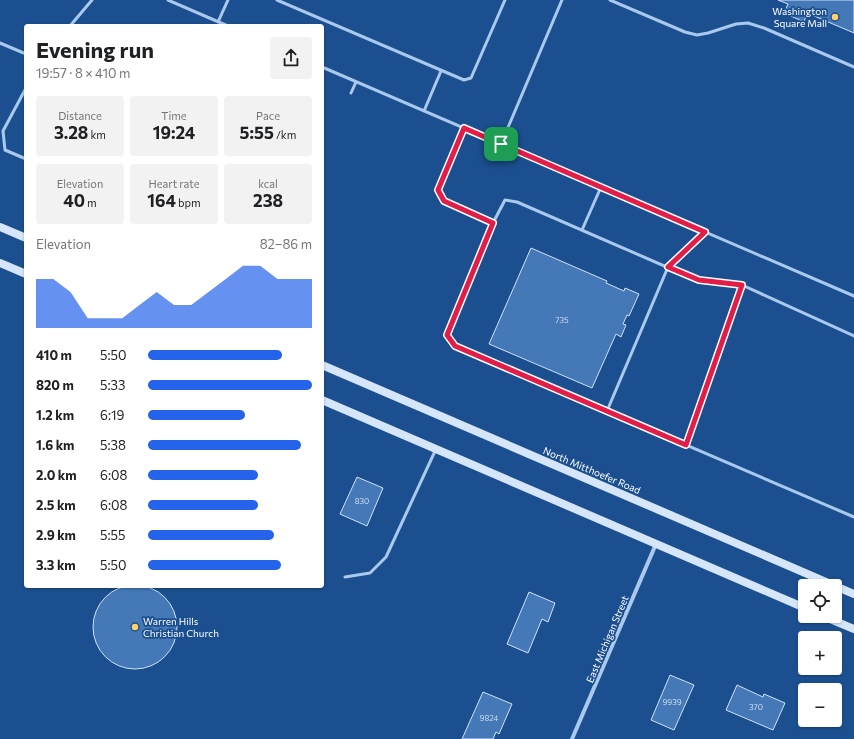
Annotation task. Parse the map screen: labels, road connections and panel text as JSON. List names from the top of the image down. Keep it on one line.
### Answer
{"streets":{"main road":["North Mitthoefer Road"],"street":["East Michigan Street"]},"places":["Washington Square Mall","Warren Hills Christian Church"],"house_numbers":["735","830","9939","370","9824"],"page":{"heading":["Evening run","19:57 · 8 × 410 m"],"stats":[["Distance","3.28 km"],["Time","19:24"],["Pace","5:55 /km"],["Elevation","40 m"],["Heart rate","164 bpm"],["kcal","238"]],"chart":["Elevation","82–86 m"],"list":[{"name":"410 m","note":"5:50"},{"name":"820 m","note":"5:33"},{"name":"1.2 km","note":"6:19"},{"name":"1.6 km","note":"5:38"},{"name":"2.0 km","note":"6:08"},{"name":"2.5 km","note":"6:08"},{"name":"2.9 km","note":"5:55"},{"name":"3.3 km","note":"5:50"}],"map_buttons":["+","−"]}}
